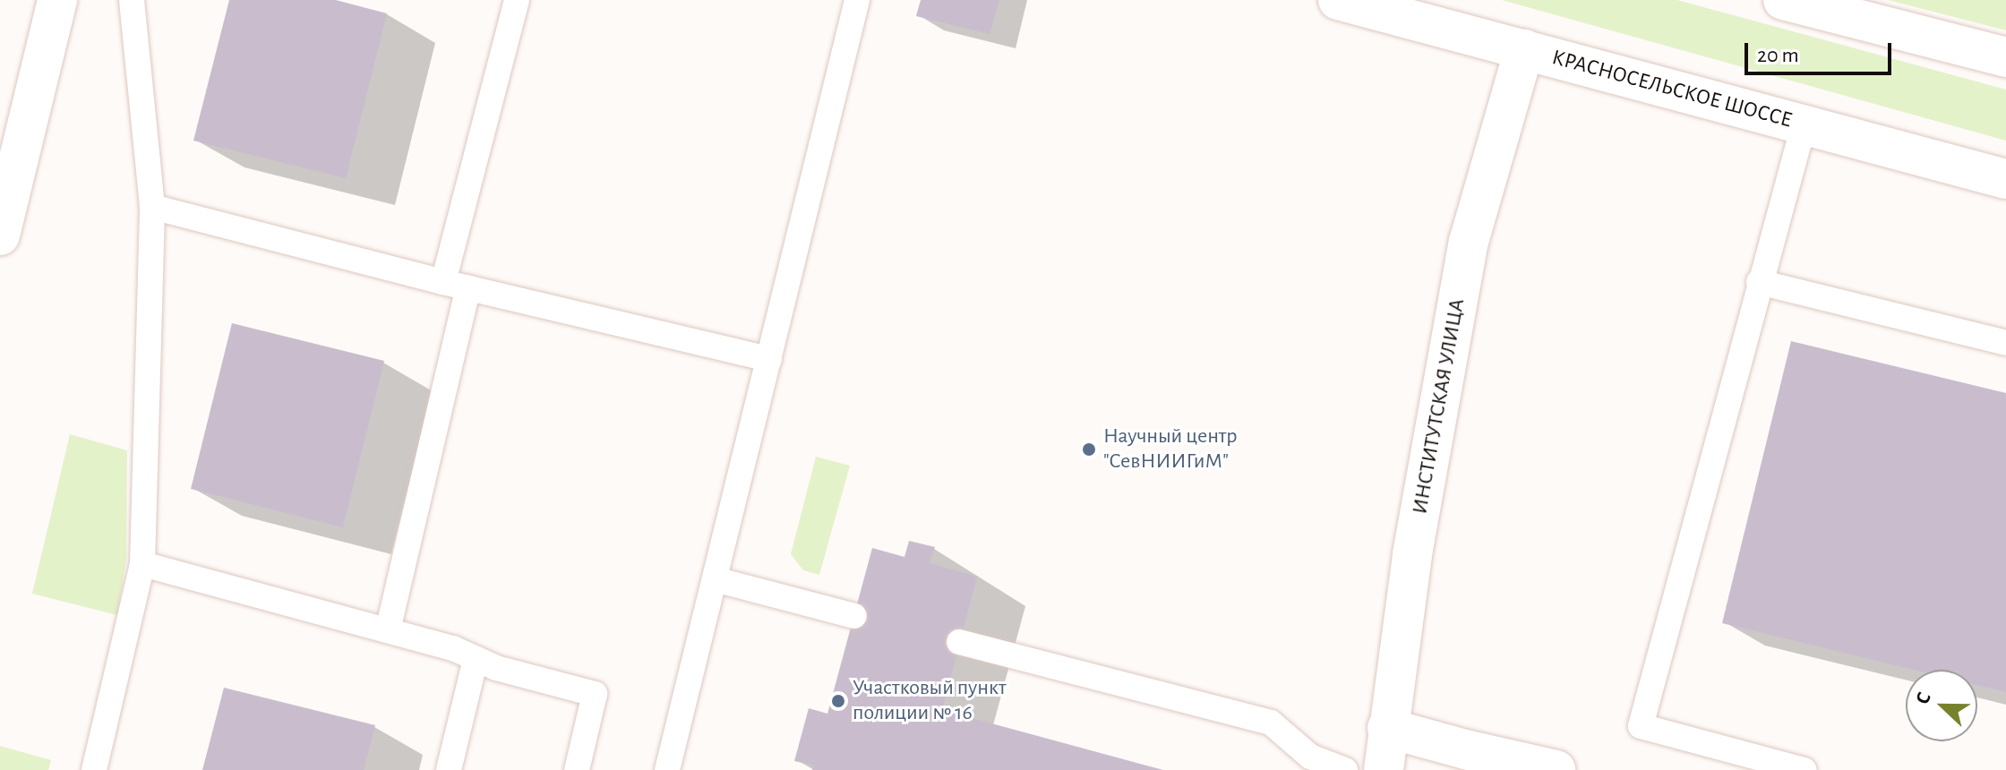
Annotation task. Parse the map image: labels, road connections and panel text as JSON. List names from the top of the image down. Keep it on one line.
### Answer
{"streets":{"street":["КРАСНОСЕЛЬСКОЕ ШОССЕ","ИНСТИТУТСКАЯ УЛИЦА"]},"crossings":[["КРАСНОСЕЛЬСКОЕ ШОССЕ","ИНСТИТУТСКАЯ УЛИЦА"]],"places":["Научный центр \"СевНИИГиМ\"","Участковый пункт полиции № 16"],"scale_bar":"20 m","north":"left"}
